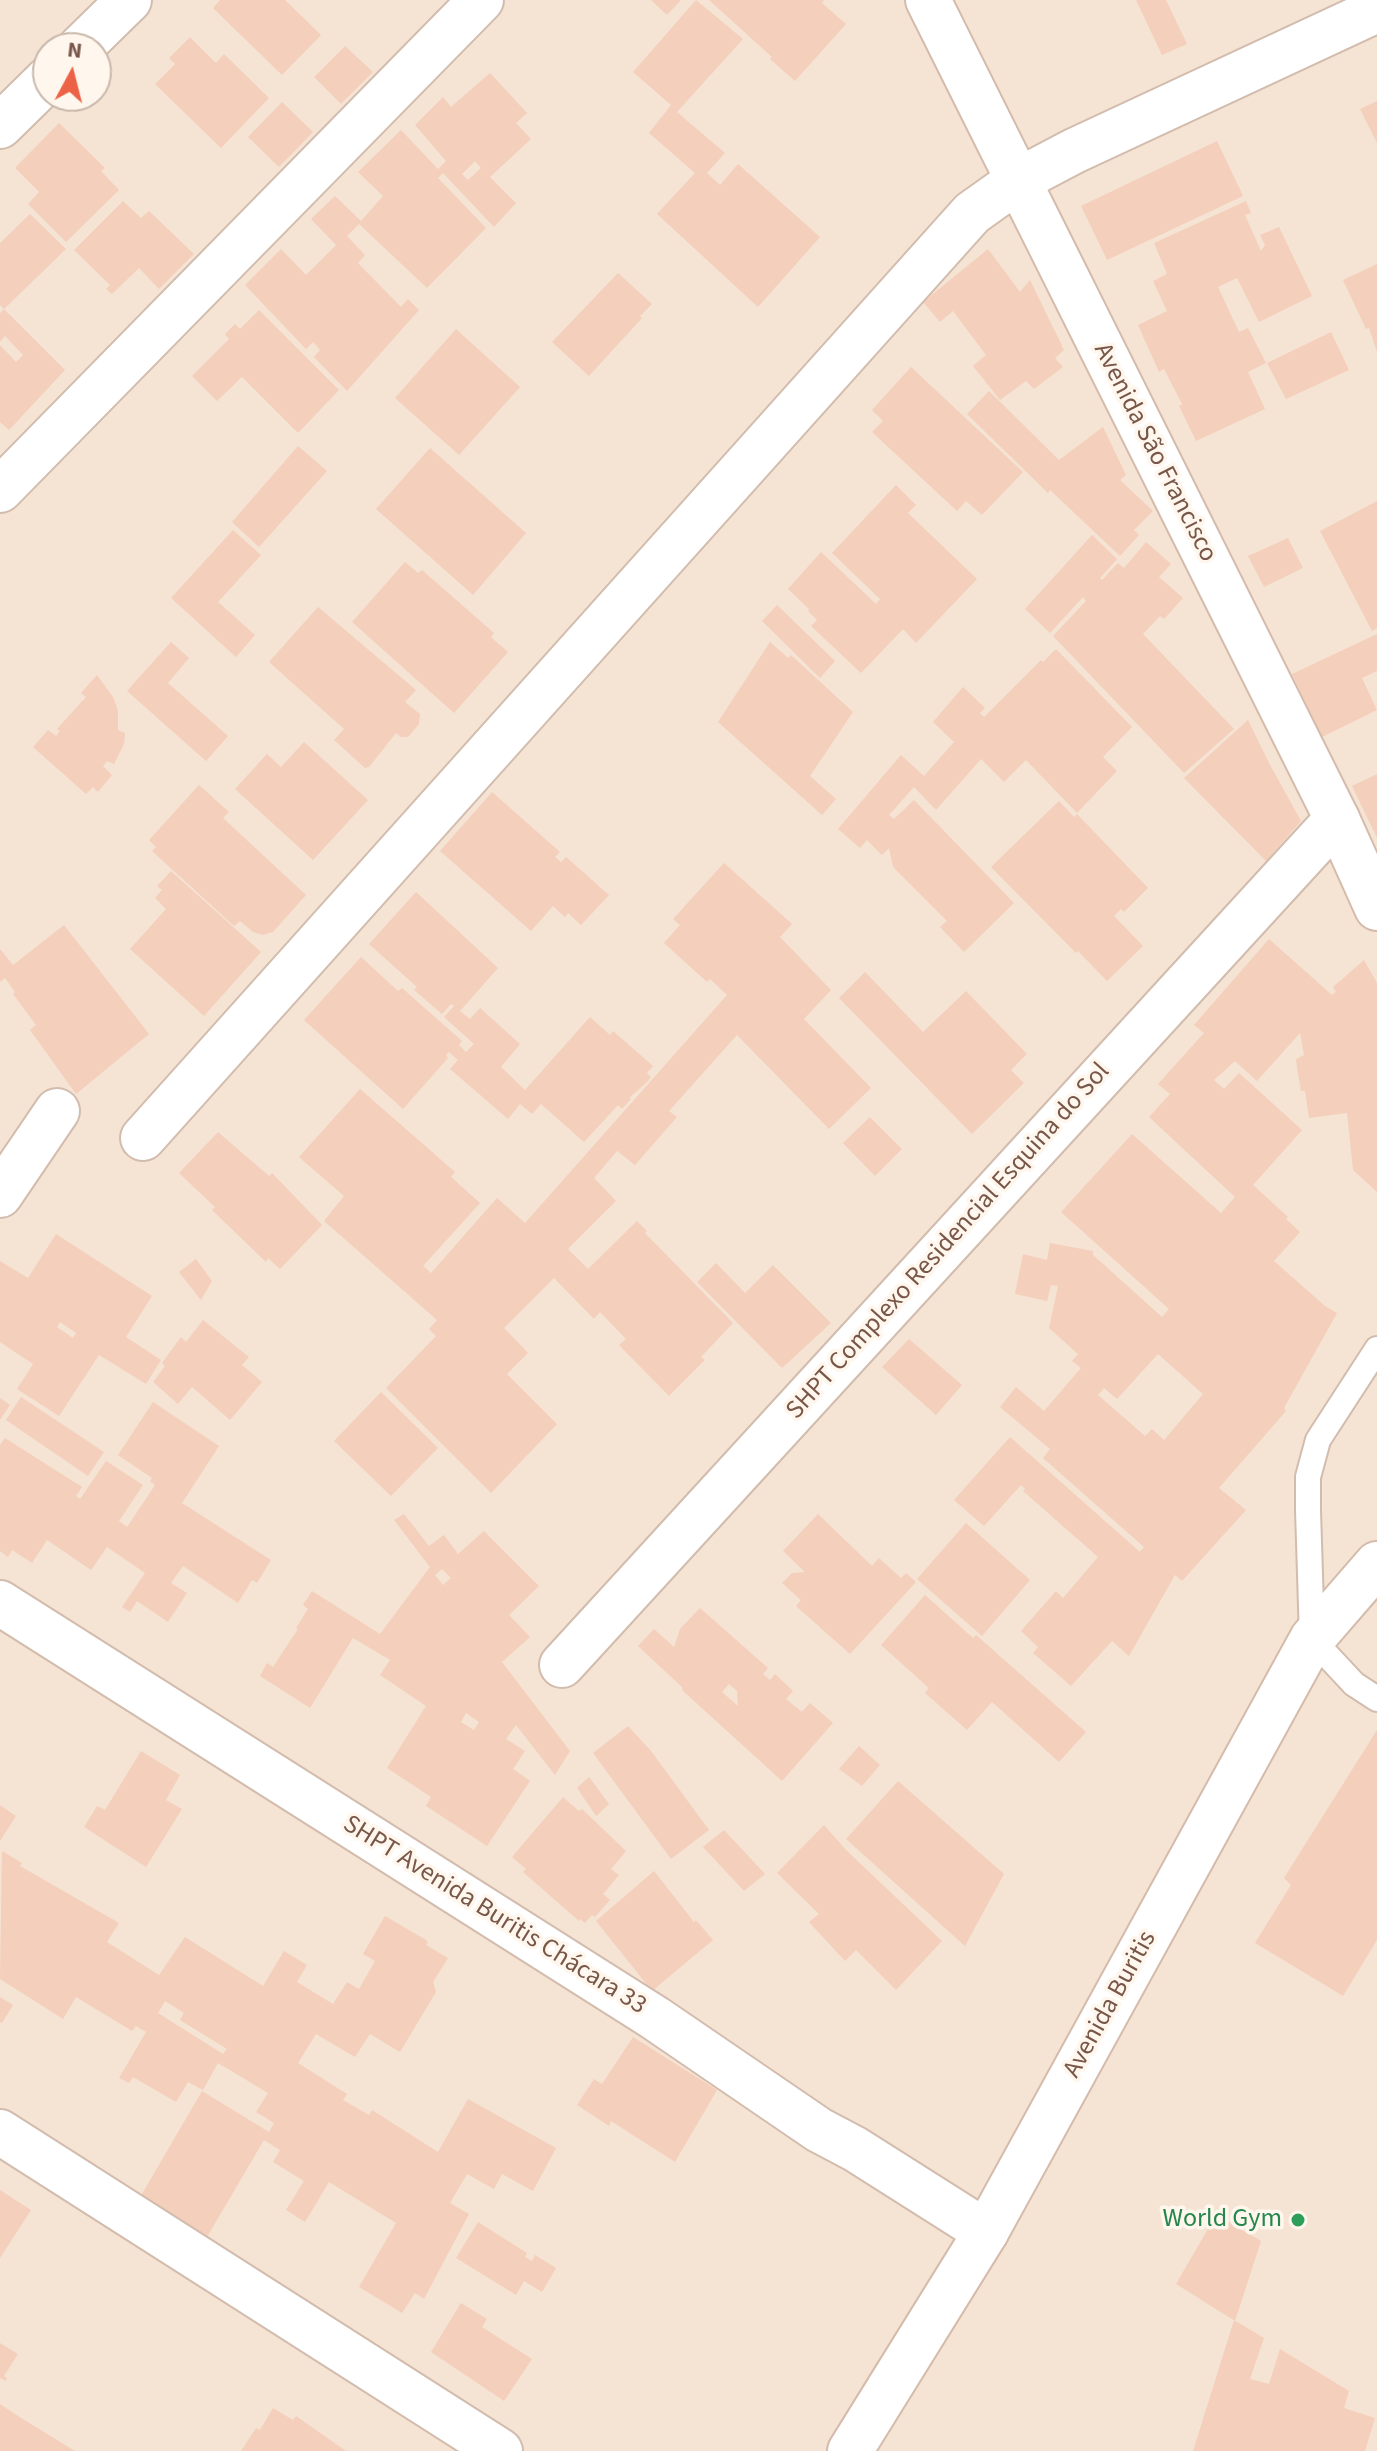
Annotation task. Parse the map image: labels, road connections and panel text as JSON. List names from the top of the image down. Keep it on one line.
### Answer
{"streets":{"street":["Avenida São Francisco","SHPT Complexo Residencial Esquina do Sol","SHPT Avenida Buritis Chácara 33","Avenida Buritis"]},"crossings":[["Avenida São Francisco","SHPT Complexo Residencial Esquina do Sol"],["SHPT Avenida Buritis Chácara 33","Avenida Buritis"]],"places":["World Gym"],"north":"top"}
